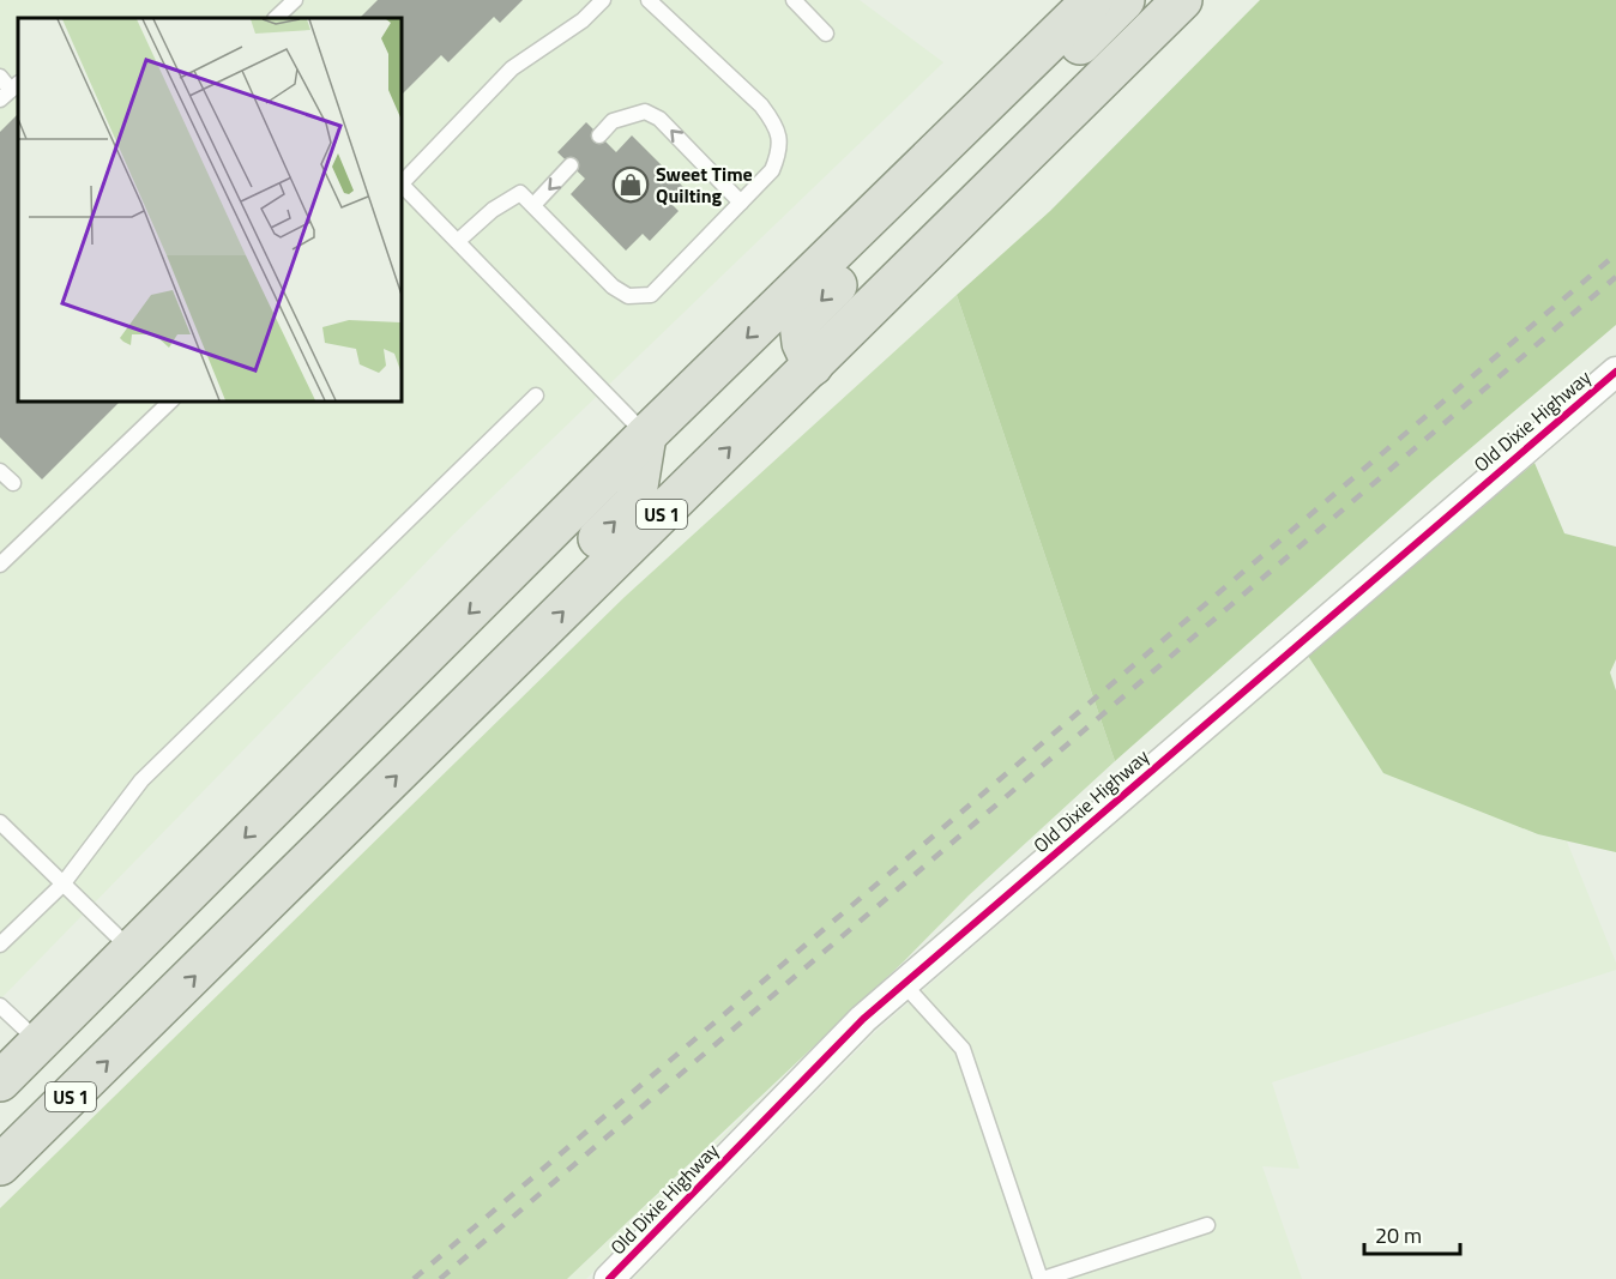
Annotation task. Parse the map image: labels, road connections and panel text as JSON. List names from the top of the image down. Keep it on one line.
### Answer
{"streets":{"main road":["US 1"],"street":["Old Dixie Highway"]},"places":{"shop":["Sweet Time Quilting"]},"scale_bar":"20 m"}
